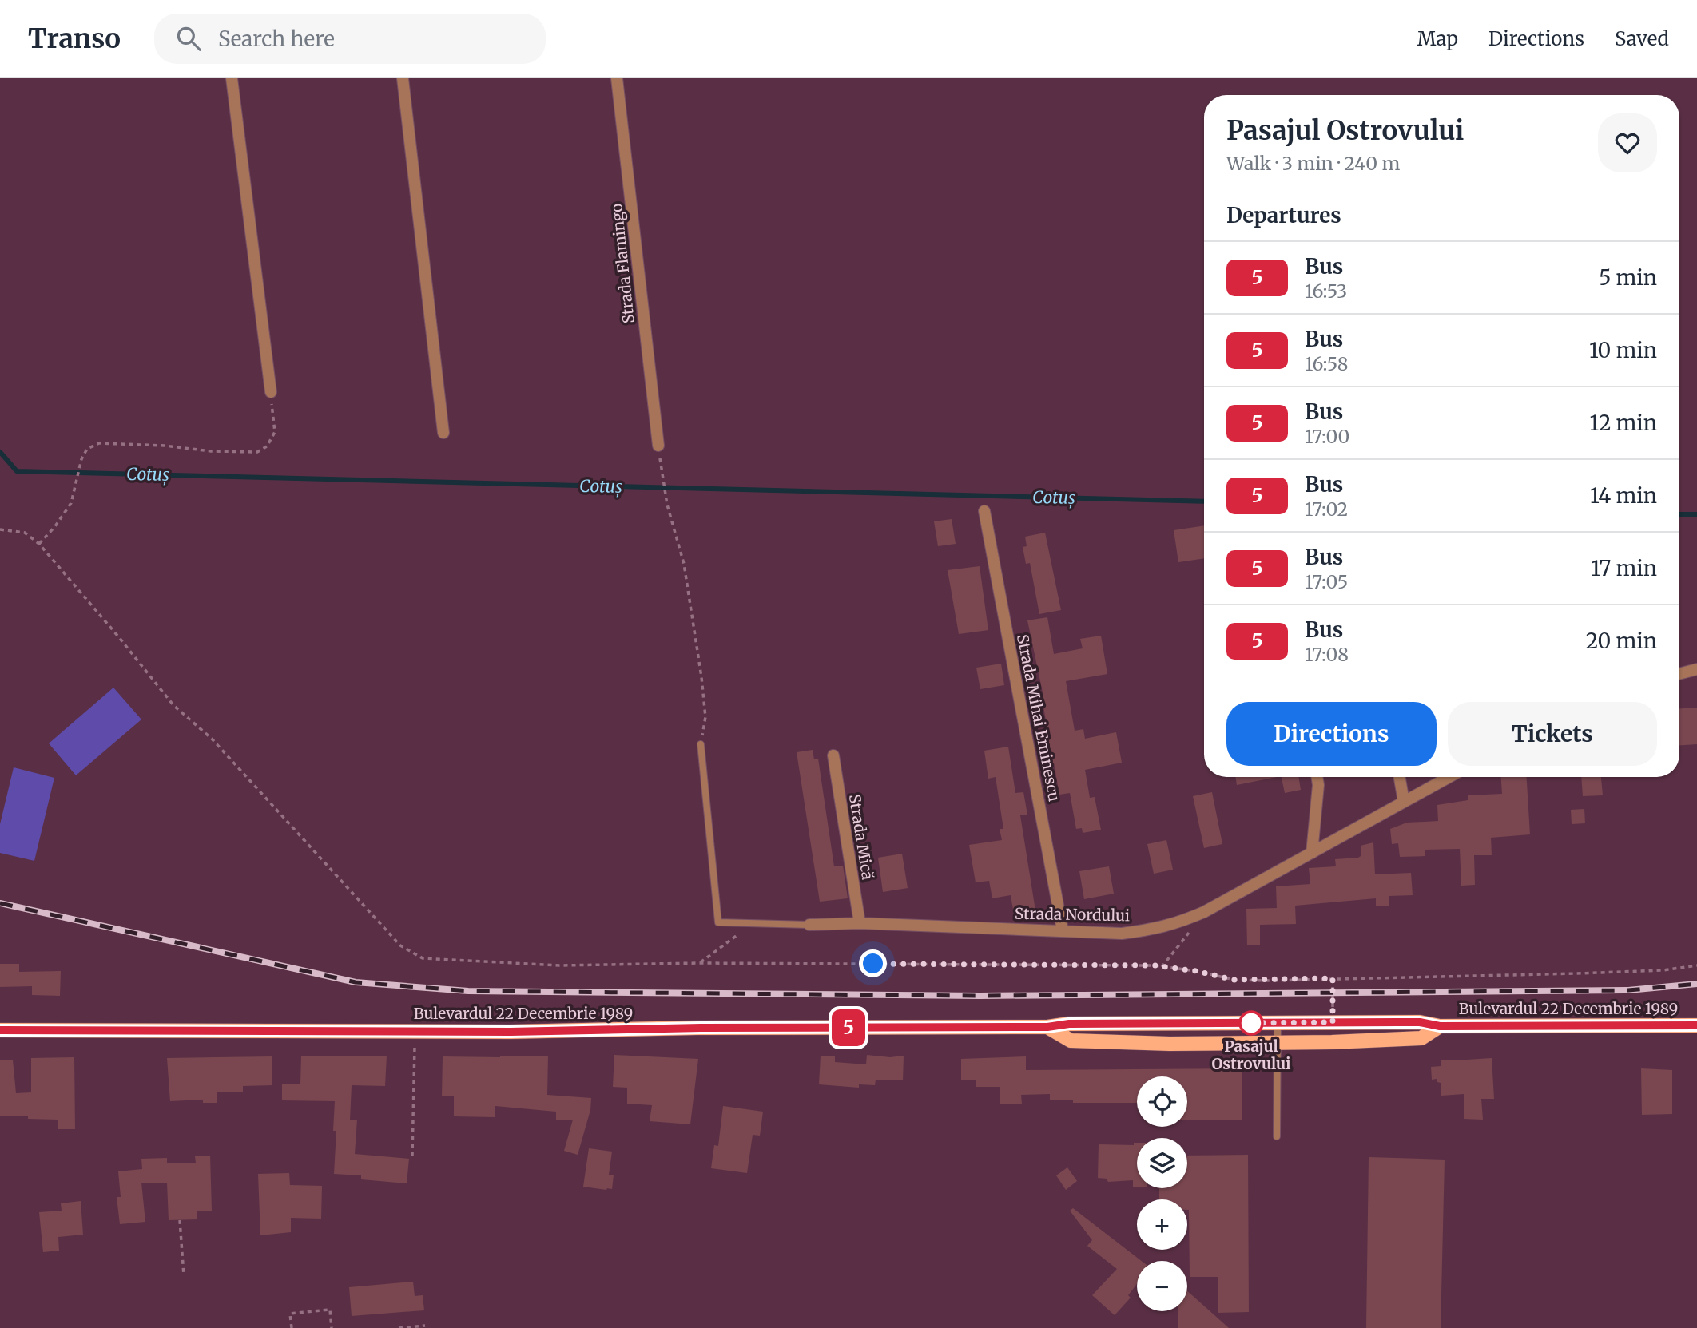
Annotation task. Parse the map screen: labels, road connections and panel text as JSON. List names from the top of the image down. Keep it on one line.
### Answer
{"streets":{"main road":["Bulevardul 22 Decembrie 1989"],"street":["Strada Flamingo","Strada Mihai Eminescu","Strada Mică","Strada Nordului"]},"crossings":[["Strada Mihai Eminescu","Strada Nordului"],["Strada Mică","Strada Nordului"]],"water":["Cotuș"],"places":["Pasajul Ostrovului"],"lines":["bus line 5"],"page":{"header":"Transo","search":"Search here","nav":["Map","Directions","Saved"],"on_map":"5","heading":[["Pasajul Ostrovului","Walk · 3 min · 240 m"],"Departures"],"list":[{"mark":"5","name":"Bus","note":"16:53","value":"5 min"},{"mark":"5","name":"Bus","note":"16:58","value":"10 min"},{"mark":"5","name":"Bus","note":"17:00","value":"12 min"},{"mark":"5","name":"Bus","note":"17:02","value":"14 min"},{"mark":"5","name":"Bus","note":"17:05","value":"17 min"},{"mark":"5","name":"Bus","note":"17:08","value":"20 min"}],"buttons":["Directions","Tickets"],"map_buttons":["+","−"]}}
